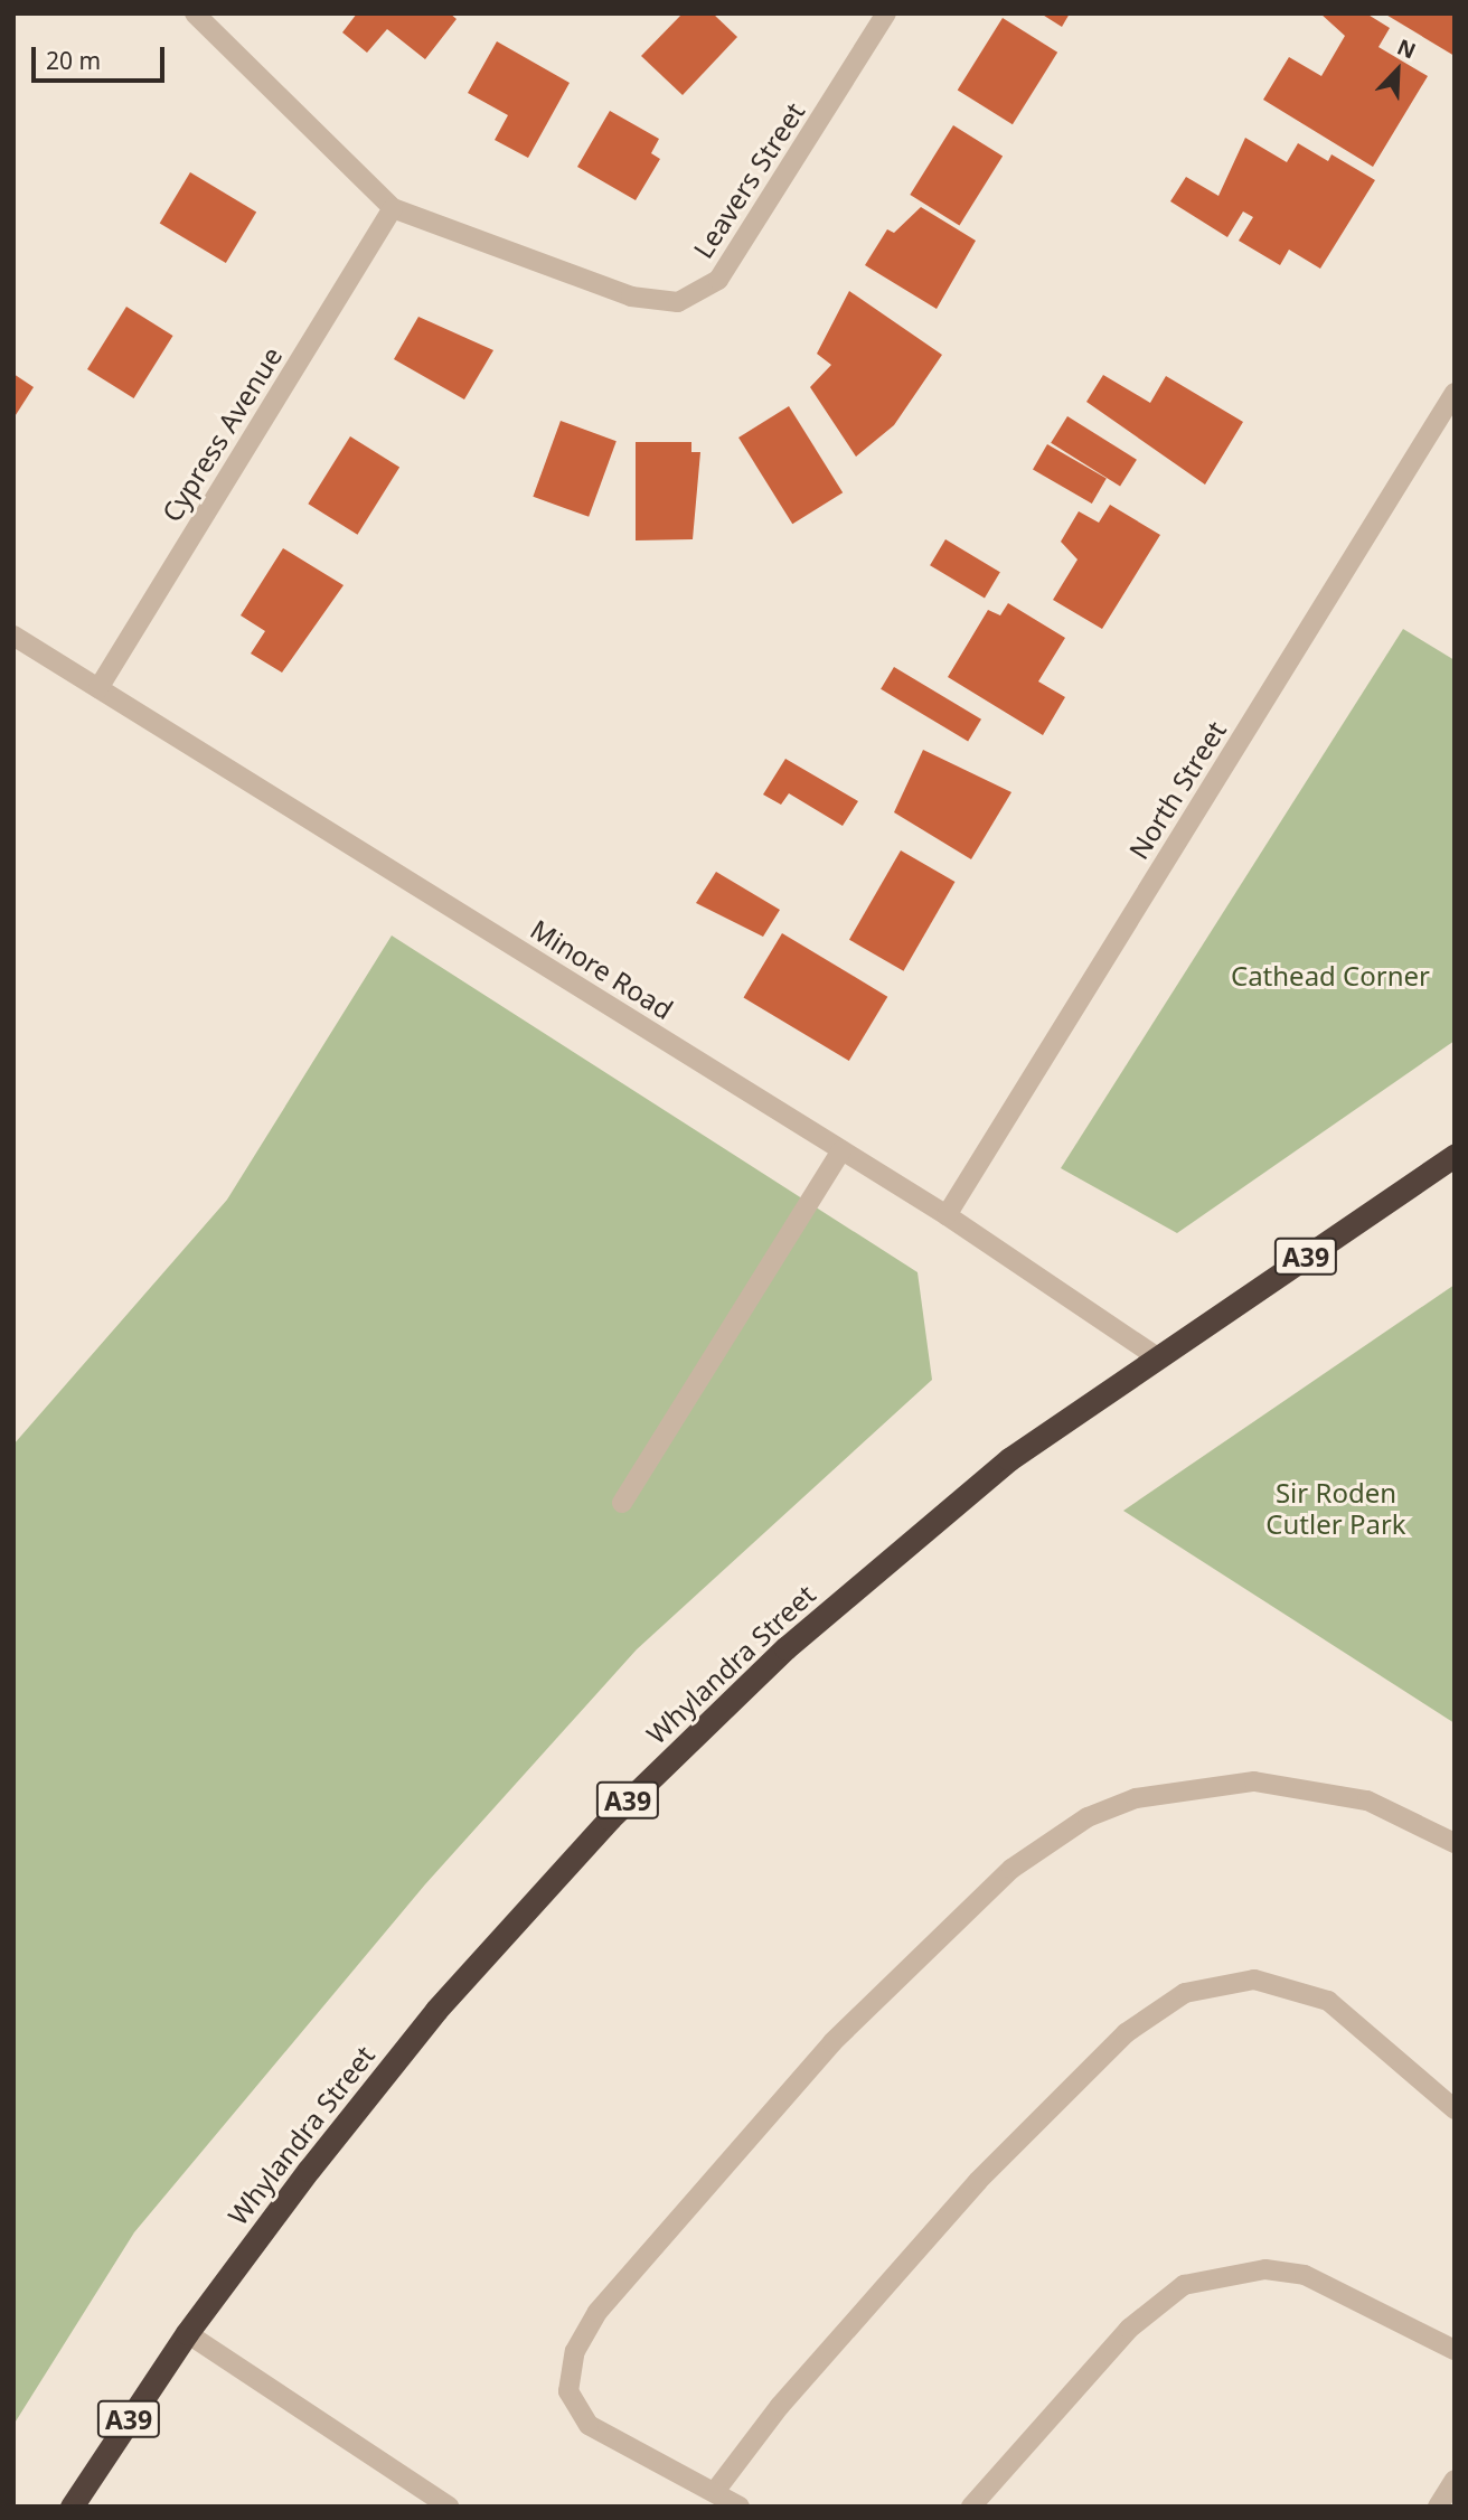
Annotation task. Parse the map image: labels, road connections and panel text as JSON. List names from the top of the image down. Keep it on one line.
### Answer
{"streets":{"highway":["A39","Whylandra Street"],"street":["Leavers Street","Cypress Avenue","North Street","Minore Road"]},"crossings":[["Leavers Street","Cypress Avenue"],["Cypress Avenue","Minore Road"],["North Street","Minore Road"],["Minore Road","Whylandra Street"]],"parks":["Cathead Corner","Sir Roden Cutler Park"],"scale_bar":"20 m","north":"top right"}
